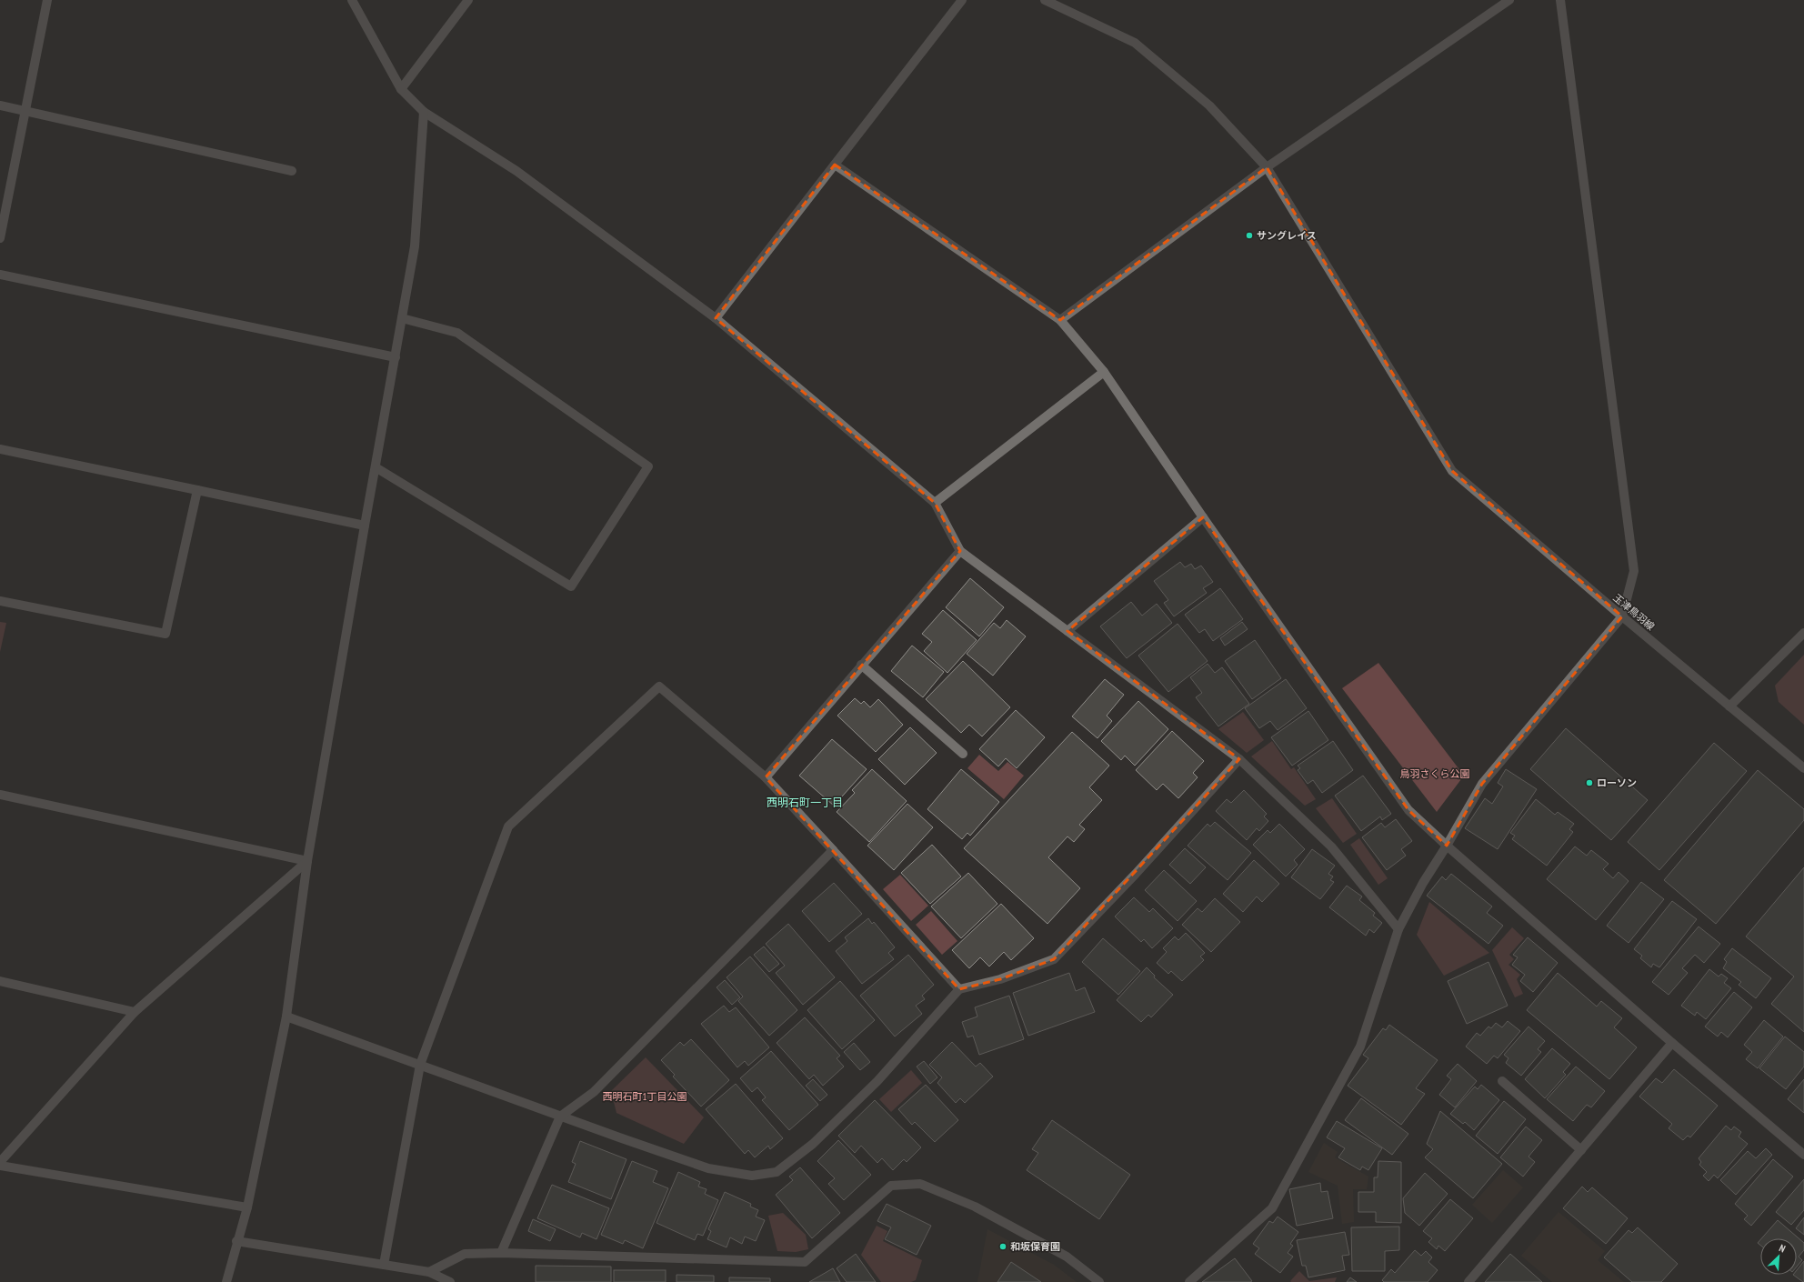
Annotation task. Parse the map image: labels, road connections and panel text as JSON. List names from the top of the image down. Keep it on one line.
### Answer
{"streets":{"street":["玉津鳥羽線"]},"districts":["西明石町一丁目"],"parks":["鳥羽さくら公園","西明石町1丁目公園"],"places":["サングレイス","ローソン","和坂保育園"],"north":"top right"}
